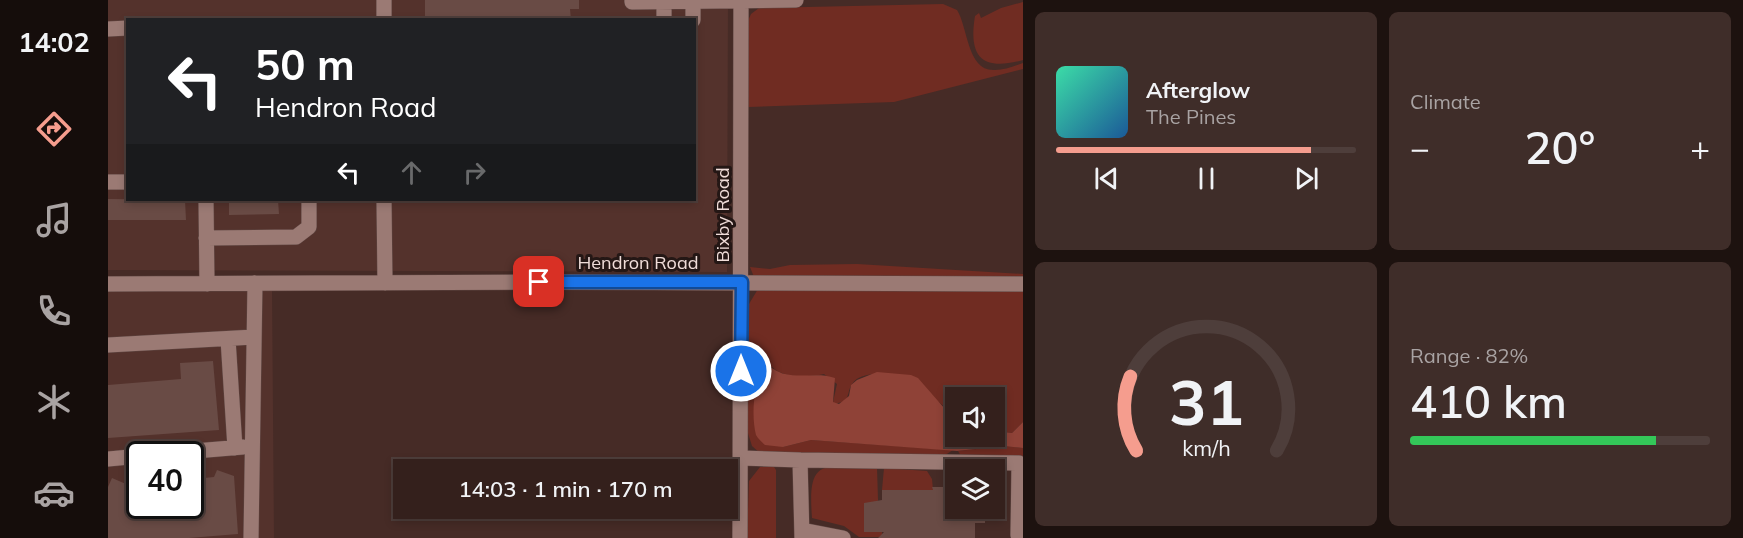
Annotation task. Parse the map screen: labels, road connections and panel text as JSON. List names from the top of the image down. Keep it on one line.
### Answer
{"streets":{"street":["Bixby Road","Hendron Road"]},"crossings":[["Bixby Road","Hendron Road"]],"page":{"tabs":"14:02","tile":["Climate",["Range · 82%","410 km"]],"turn":["50 m","Hendron Road"],"song":["Afterglow","The Pines"],"heat":["−","20°","+"],"limit":"40","trip":"14:03 · 1 min · 170 m","gauge":["31","km/h"]}}
